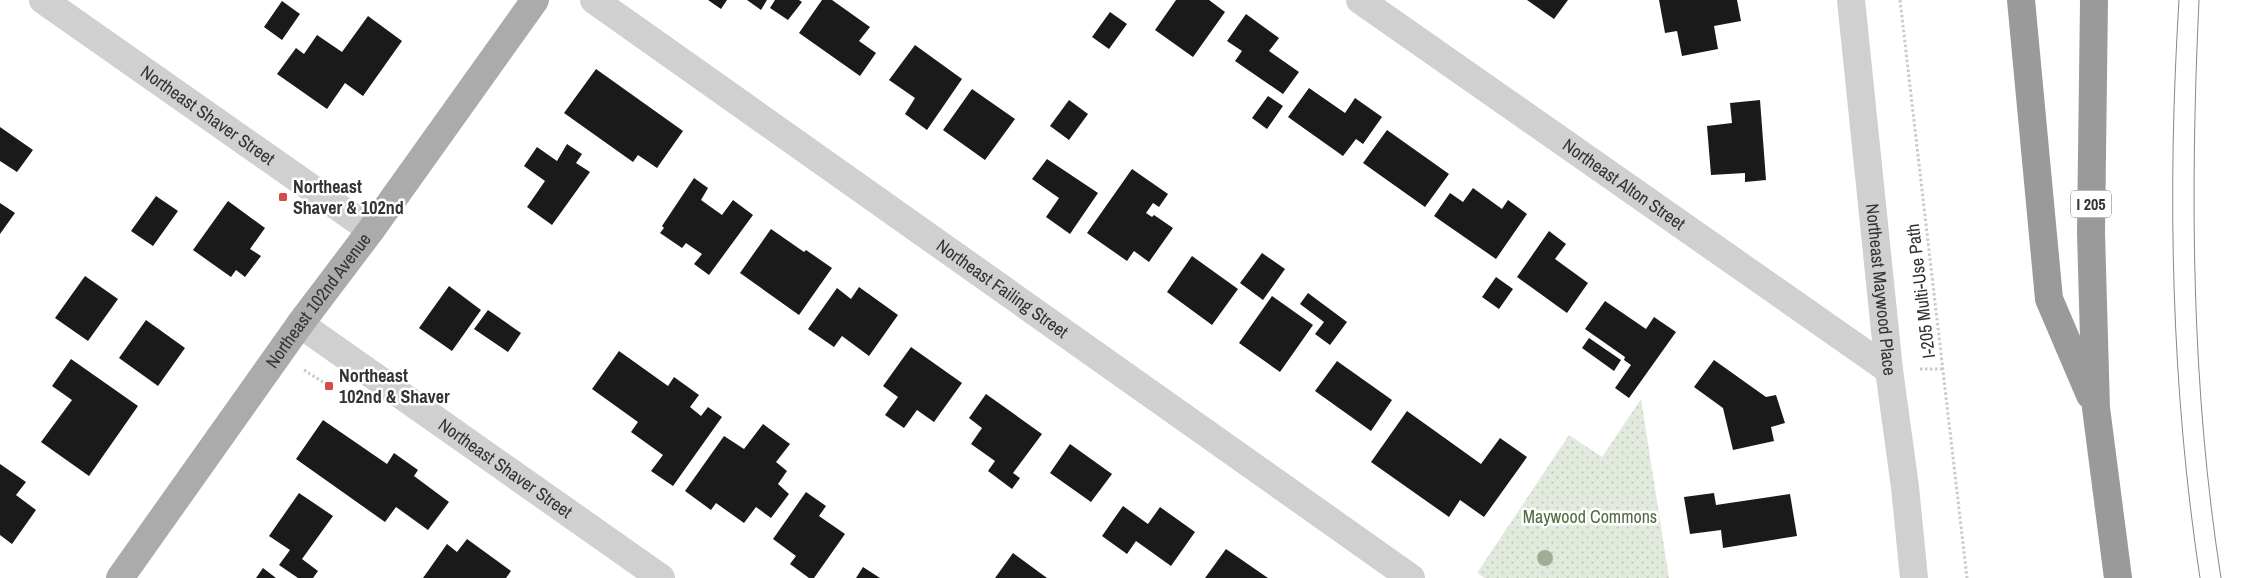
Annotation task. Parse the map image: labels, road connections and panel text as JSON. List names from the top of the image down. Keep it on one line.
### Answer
{"streets":{"highway":["I 205"],"main road":["Northeast 102nd Avenue"],"street":["Northeast Shaver Street","Northeast Alton Street","Northeast Failing Street","Northeast Maywood Place"],"path":["I-205 Multi-Use Path"]},"crossings":[["Northeast Shaver Street","Northeast 102nd Avenue"],["Northeast Alton Street","Northeast Maywood Place"]],"parks":["Maywood Commons"],"places":{"transit":["Northeast Shaver & 102nd","Northeast 102nd & Shaver"]}}
